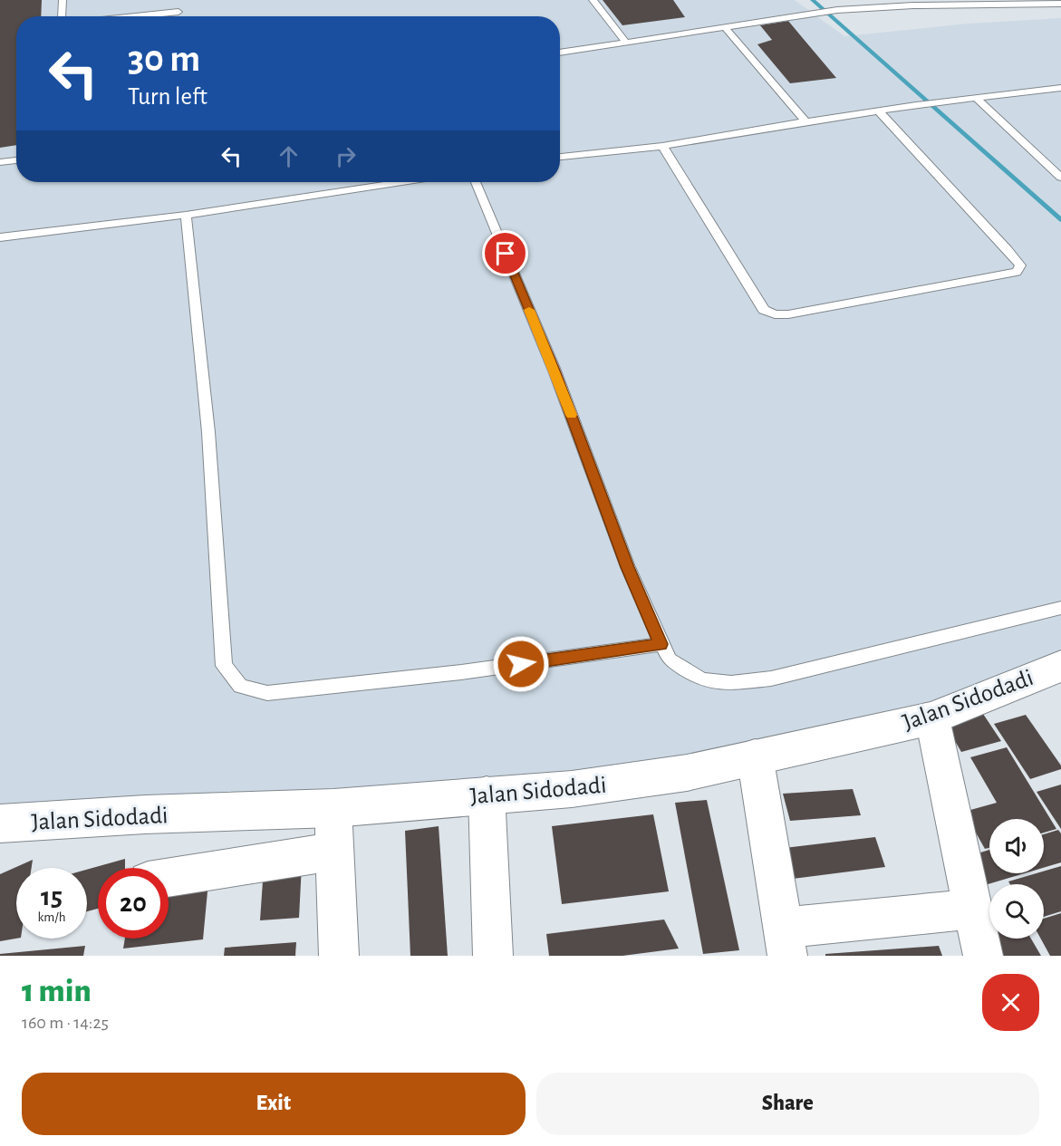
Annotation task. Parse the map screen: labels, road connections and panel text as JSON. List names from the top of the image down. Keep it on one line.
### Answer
{"streets":{"street":["Jalan Sidodadi"]},"page":{"turn":["30 m","Turn left"],"speed":"15 km/h","limit":"20","heading":["1 min","160 m · 14:25"],"buttons":["Exit","Share"]}}
